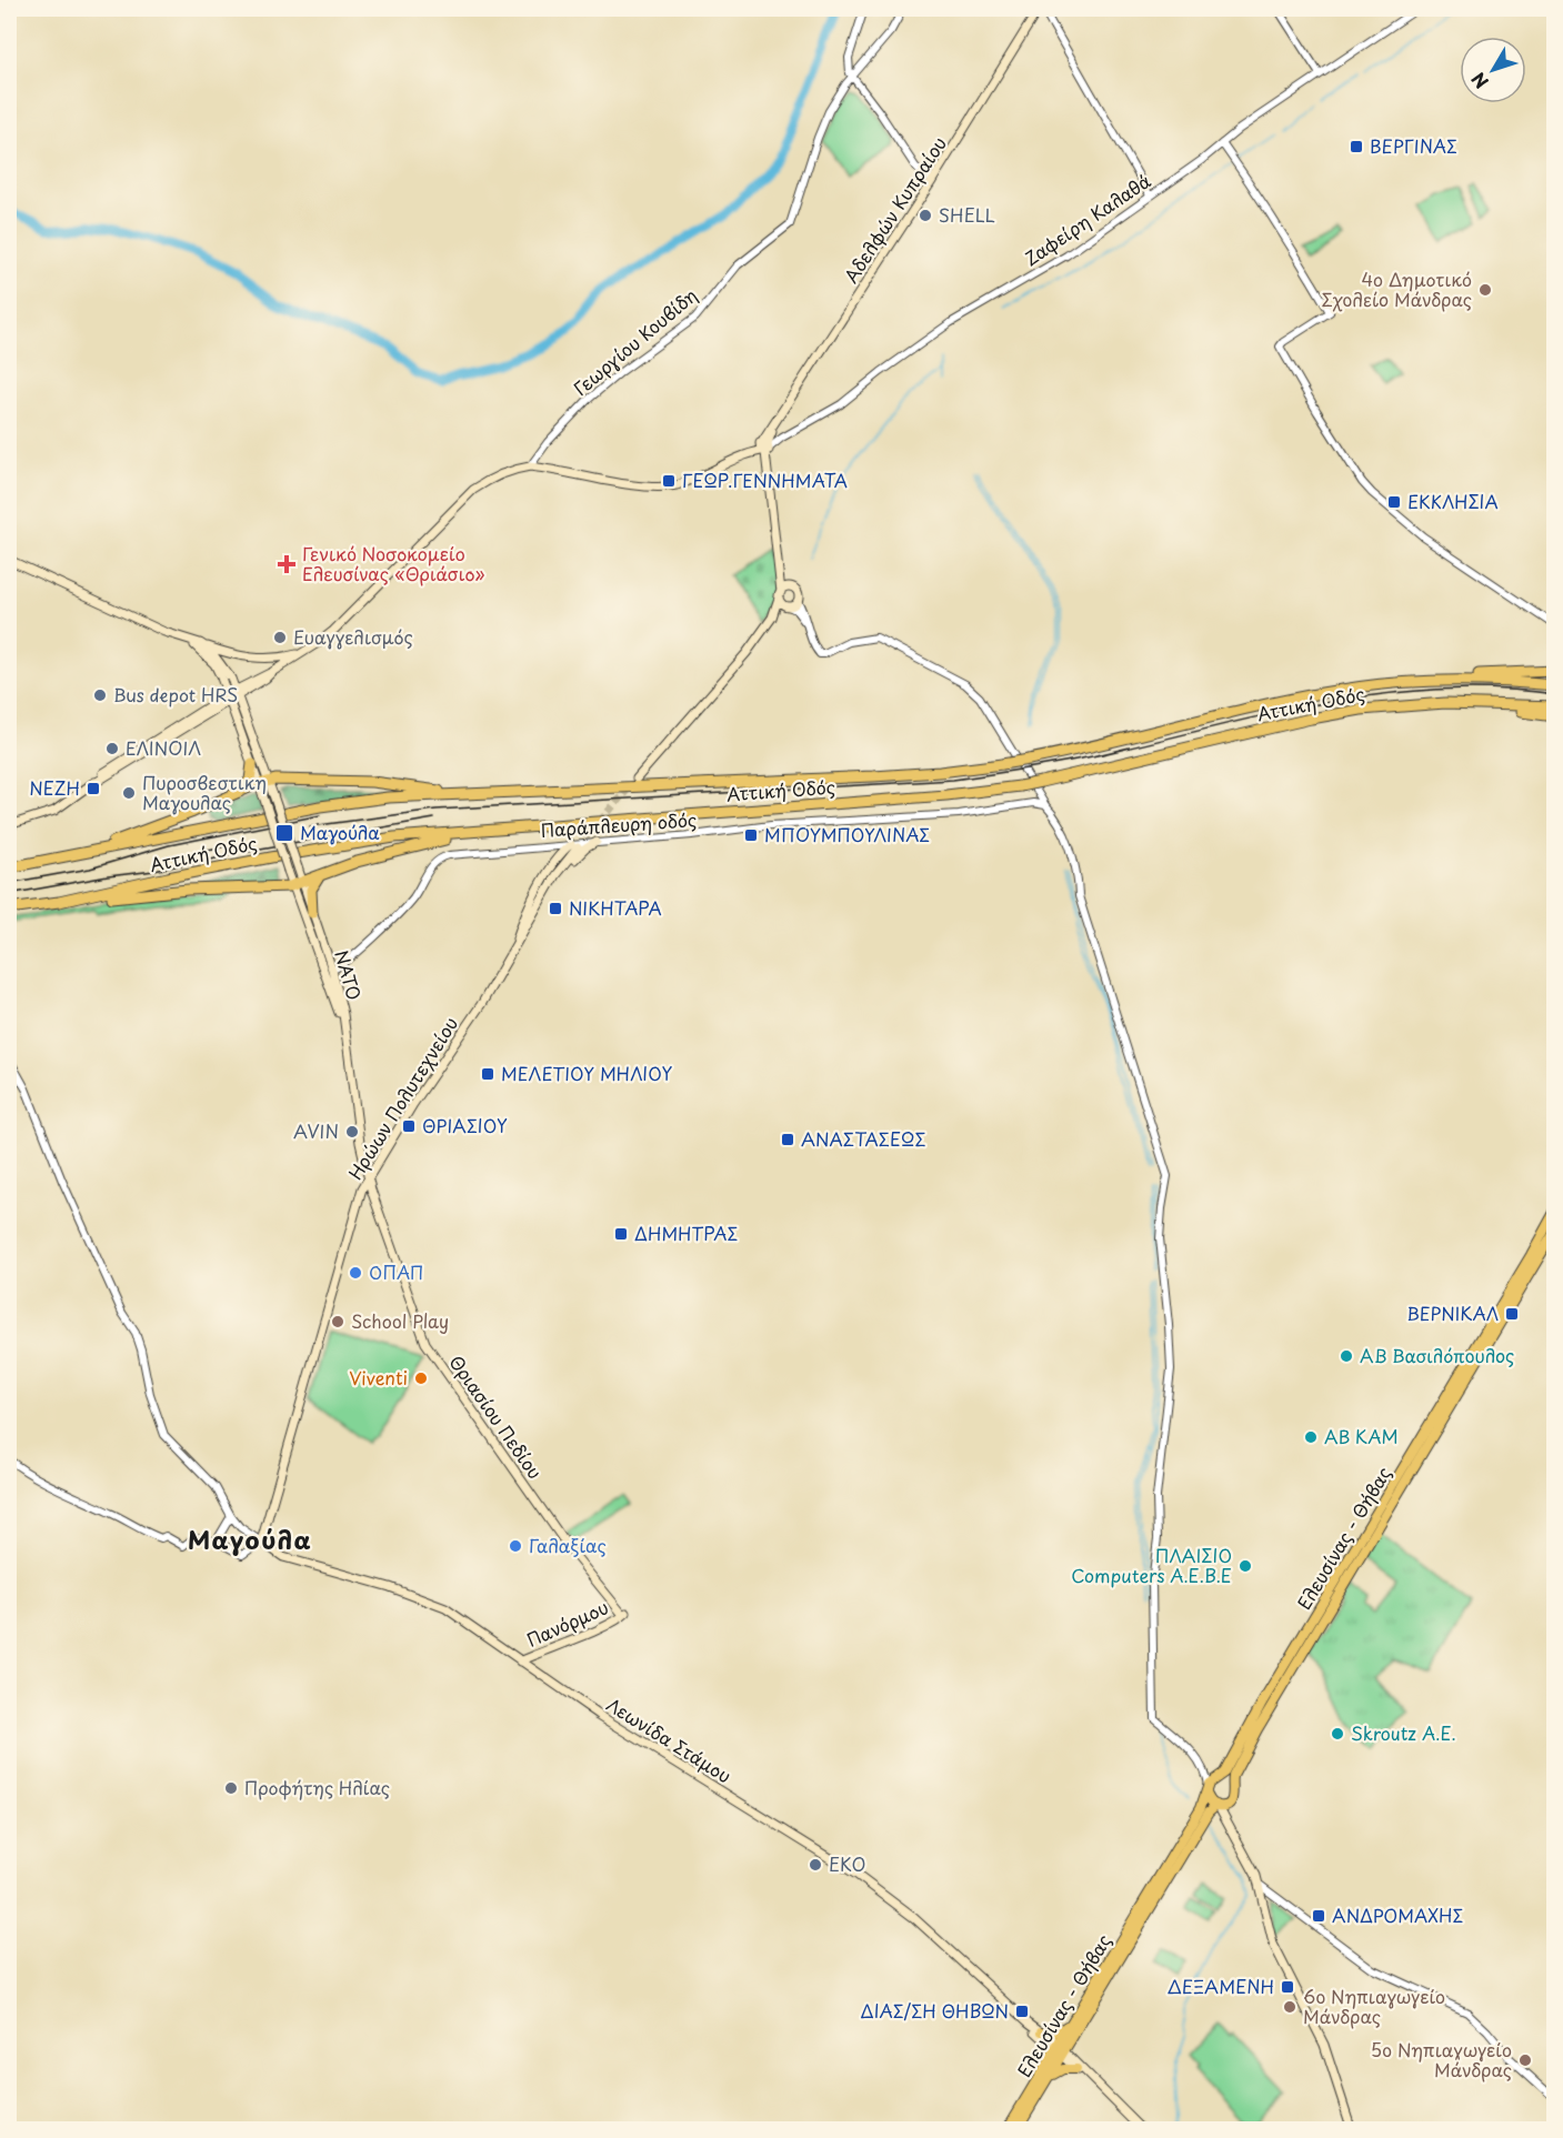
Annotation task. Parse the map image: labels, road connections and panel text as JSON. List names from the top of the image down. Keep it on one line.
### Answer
{"streets":{"highway":["Αττική Οδός"],"main road":["Αδελφών Κυπραίου","ΝΑΤΟ","Ηρώων Πολυτεχνείου","Θριασίου Πεδίου","Ελευσίνας - Θήβας","Πανόρμου","Λεωνίδα Στάμου"],"street":["Ζαφείρη Καλαθά","Γεωργίου Κουβίδη","Παράπλευρη οδός"]},"crossings":[["Αδελφών Κυπραίου","Ζαφείρη Καλαθά"],["Παράπλευρη οδός","ΝΑΤΟ"],["Παράπλευρη οδός","Ηρώων Πολυτεχνείου"],["ΝΑΤΟ","Θριασίου Πεδίου"],["Ηρώων Πολυτεχνείου","Θριασίου Πεδίου"],["Ηρώων Πολυτεχνείου","Λεωνίδα Στάμου"],["Θριασίου Πεδίου","Πανόρμου"],["Ελευσίνας - Θήβας","Λεωνίδα Στάμου"],["Πανόρμου","Λεωνίδα Στάμου"]],"districts":["Μαγούλα"],"places":{"transit":["ΒΕΡΓΙΝΑΣ","ΓΕΩΡ.ΓΕΝΝΗΜΑΤΑ","ΕΚΚΛΗΣΙΑ","ΝΕΖΗ","Μαγούλα","ΜΠΟΥΜΠΟΥΛΙΝΑΣ","ΝΙΚΗΤΑΡΑ","ΜΕΛΕΤΙΟΥ ΜΗΛΙΟΥ","ΘΡΙΑΣΙΟΥ","ΑΝΑΣΤΑΣΕΩΣ","ΔΗΜΗΤΡΑΣ","ΒΕΡΝΙΚΑΛ","ΑΝΔΡΟΜΑΧΗΣ","ΔΕΞΑΜΕΝΗ","ΔΙΑΣ/ΣΗ ΘΗΒΩΝ"],"other":["SHELL","4ο Δημοτικό Σχολείο Μάνδρας","Ευαγγελισμός","Bus depot HRS","ΕΛΙΝΟΙΛ","Πυροσβεστικη Μαγουλας","AVIN","ΟΠΑΠ","School Play","ΑΒ Βασιλόπουλος","Viventi","ΑΒ ΚΑΜ","Γαλαξίας","ΠΛΑΙΣΙΟ Computers Α.Ε.Β.Ε","Skroutz Α.Ε.","Προφήτης Ηλίας","EKO","6ο Νηπιαγωγείο Μάνδρας","5ο Νηπιαγωγείο Μάνδρας"],"health":["Γενικό Νοσοκομείο Ελευσίνας «Θριάσιο»"]},"north":"bottom left"}
